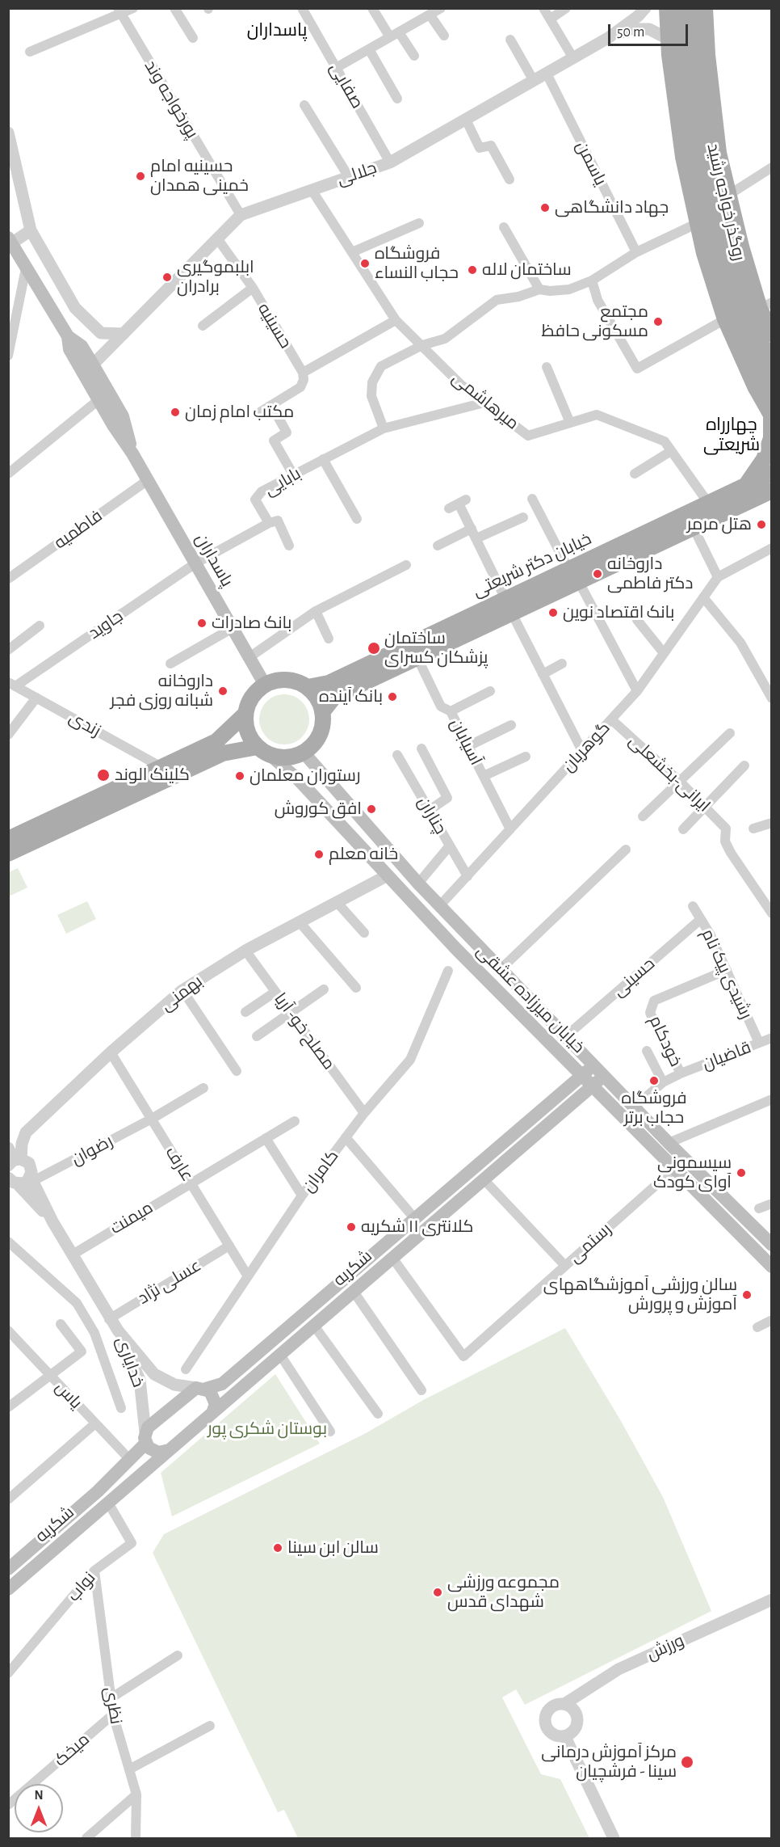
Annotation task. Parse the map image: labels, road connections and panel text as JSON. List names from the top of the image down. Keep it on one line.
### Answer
{"streets":{"main road":["روگذر خواجه رشید","پاسداران","خیابان دکتر شریعتی","خیابان میرزاده عشقی","شکریه"],"street":["صفایی","پورخواجه وند","یاسمن","جلالی","حسینیه","میرهاشمی","بابایی","فاطمیه","جاوید","زندی","آسیابان","گوهریان","ایرانی-بخشعلی","چناران","رشیدی پیک نام","حسینی","بهمنی","مصلح خو- آریا","خودکام","قاضیان","رضوان","عارف","کامران","میمنت","رستمی","عسلی نژاد","خدایاری","یاس","نواب","ورزش","نظری","میخک"]},"crossings":[["صفایی","جلالی"],["پورخواجه وند","جلالی"],["یاسمن","جلالی"],["جلالی","حسینیه"],["جلالی","میرهاشمی"],["جلالی","پاسداران"],["میرهاشمی","بابایی"],["میرهاشمی","خیابان دکتر شریعتی"],["بابایی","پاسداران"],["بابایی","جاوید"],["فاطمیه","پاسداران"],["پاسداران","خیابان دکتر شریعتی"],["پاسداران","جاوید"],["پاسداران","خیابان میرزاده عشقی"],["خیابان دکتر شریعتی","آسیابان"],["خیابان دکتر شریعتی","خیابان میرزاده عشقی"],["جاوید","زندی"],["آسیابان","گوهریان"],["گوهریان","ایرانی-بخشعلی"],["گوهریان","چناران"],["گوهریان","خیابان میرزاده عشقی"],["رشیدی پیک نام","حسینی"],["رشیدی پیک نام","خودکام"],["رشیدی پیک نام","قاضیان"],["حسینی","خیابان میرزاده عشقی"],["بهمنی","خیابان میرزاده عشقی"],["بهمنی","مصلح خو- آریا"],["بهمنی","عارف"],["خیابان میرزاده عشقی","قاضیان"],["خیابان میرزاده عشقی","رستمی"],["خیابان میرزاده عشقی","شکریه"],["مصلح خو- آریا","کامران"],["خودکام","قاضیان"],["رضوان","عارف"],["عارف","کامران"],["عارف","میمنت"],["عارف","عسلی نژاد"],["رستمی","شکریه"],["شکریه","خدایاری"],["شکریه","یاس"],["شکریه","نواب"],["نواب","نظری"],["نظری","میخک"]],"districts":["پاسداران","چهارراه شریعتی"],"parks":["بوستان شکری پور"],"places":["حسینیه امام خمینی همدان","جهاد دانشگاهی","فروشگاه حجاب النساء","ساختمان لاله","ابلبموگیری برادران","مجتمع مسکونی حافظ","مکتب امام زمان","هتل مرمر","داروخانه دکتر فاطمی","بانک اقتصاد نوین","بانک صادرات","ساختمان پزشکان کسرای","داروخانه شبانه روزی فجر","بانک آینده","کلینک الوند","رستوران معلمان","افق کوروش","خانه معلم","فروشگاه حجاب برتر","سیسمونی آوای کودک","کلانتری ۱۱ شکریه","سالن ورزشی آموزشگاههای آموزش و پرورش","سالن ابن سینا","مجموعه ورزشی شهدای قدس","مرکز آموزش درمانی سینا - فرشچیان"],"scale_bar":"50 m","north":"top"}
